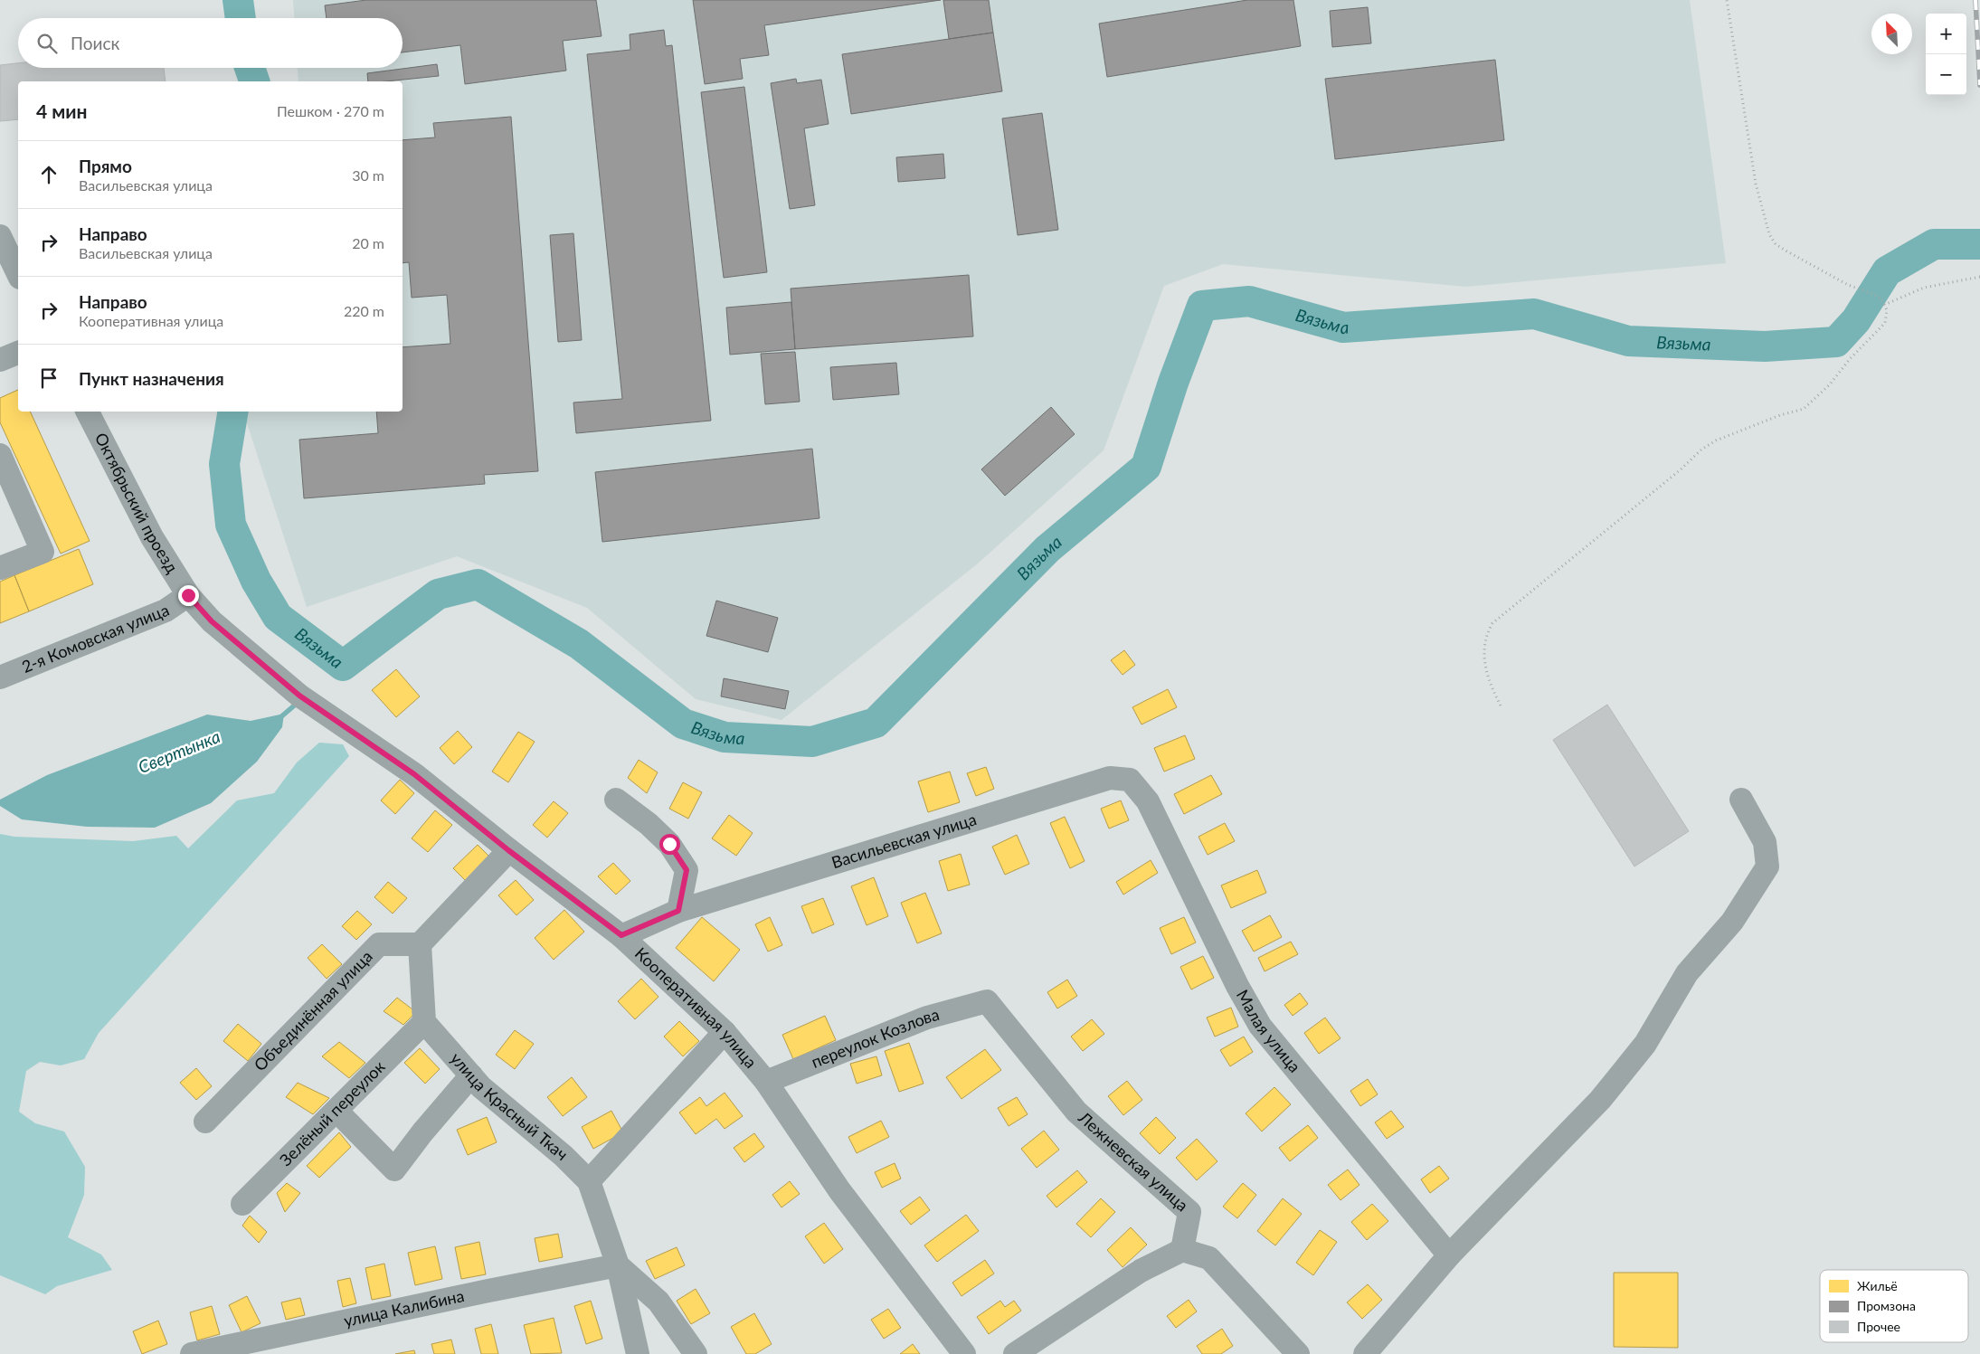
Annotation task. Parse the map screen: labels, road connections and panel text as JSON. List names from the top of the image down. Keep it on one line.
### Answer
{"streets":{"street":["Октябрьский проезд","2-я Комовская улица","Васильевская улица","Кооперативная улица","Объединённая улица","Малая улица","переулок Козлова","улица Красный Ткач","Зелёный переулок","Лежневская улица","улица Калибина"]},"crossings":[["Октябрьский проезд","2-я Комовская улица"],["Октябрьский проезд","Кооперативная улица"],["2-я Комовская улица","Кооперативная улица"],["Васильевская улица","Кооперативная улица"],["Васильевская улица","Малая улица"],["Кооперативная улица","переулок Козлова"],["переулок Козлова","Лежневская улица"],["улица Красный Ткач","Зелёный переулок"],["улица Красный Ткач","улица Калибина"]],"water":["Вязьма","Свертынка"],"legend":["Жильё","Промзона","Прочее"],"north":"top left","page":{"map_buttons":["+","−"],"search":"Поиск","heading":["4 мин","Пешком · 270 m"],"list":[["Прямо","Васильевская улица","30 m"],["Направо","Васильевская улица","20 m"],["Направо","Кооперативная улица","220 m"],"Пункт назначения"]}}
